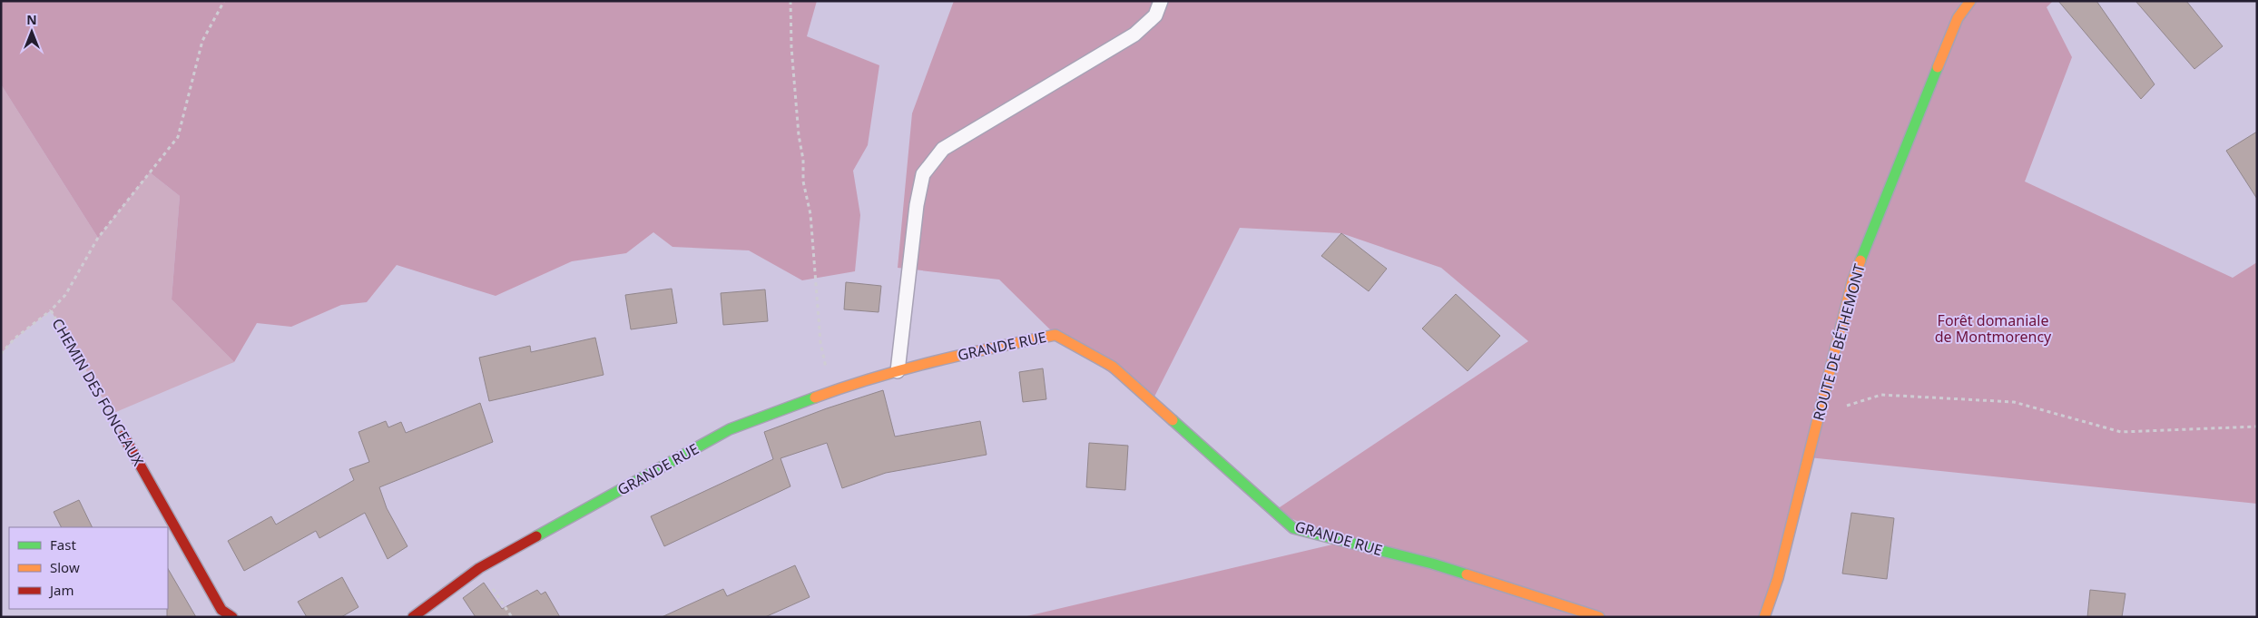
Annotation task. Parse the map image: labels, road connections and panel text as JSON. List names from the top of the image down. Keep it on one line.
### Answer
{"streets":{"street":["ROUTE DE BÉTHEMONT","GRANDE RUE","CHEMIN DES FONCEAUX"]},"parks":["Forêt domaniale de Montmorency"],"legend":["Fast","Slow","Jam"],"north":"top"}
